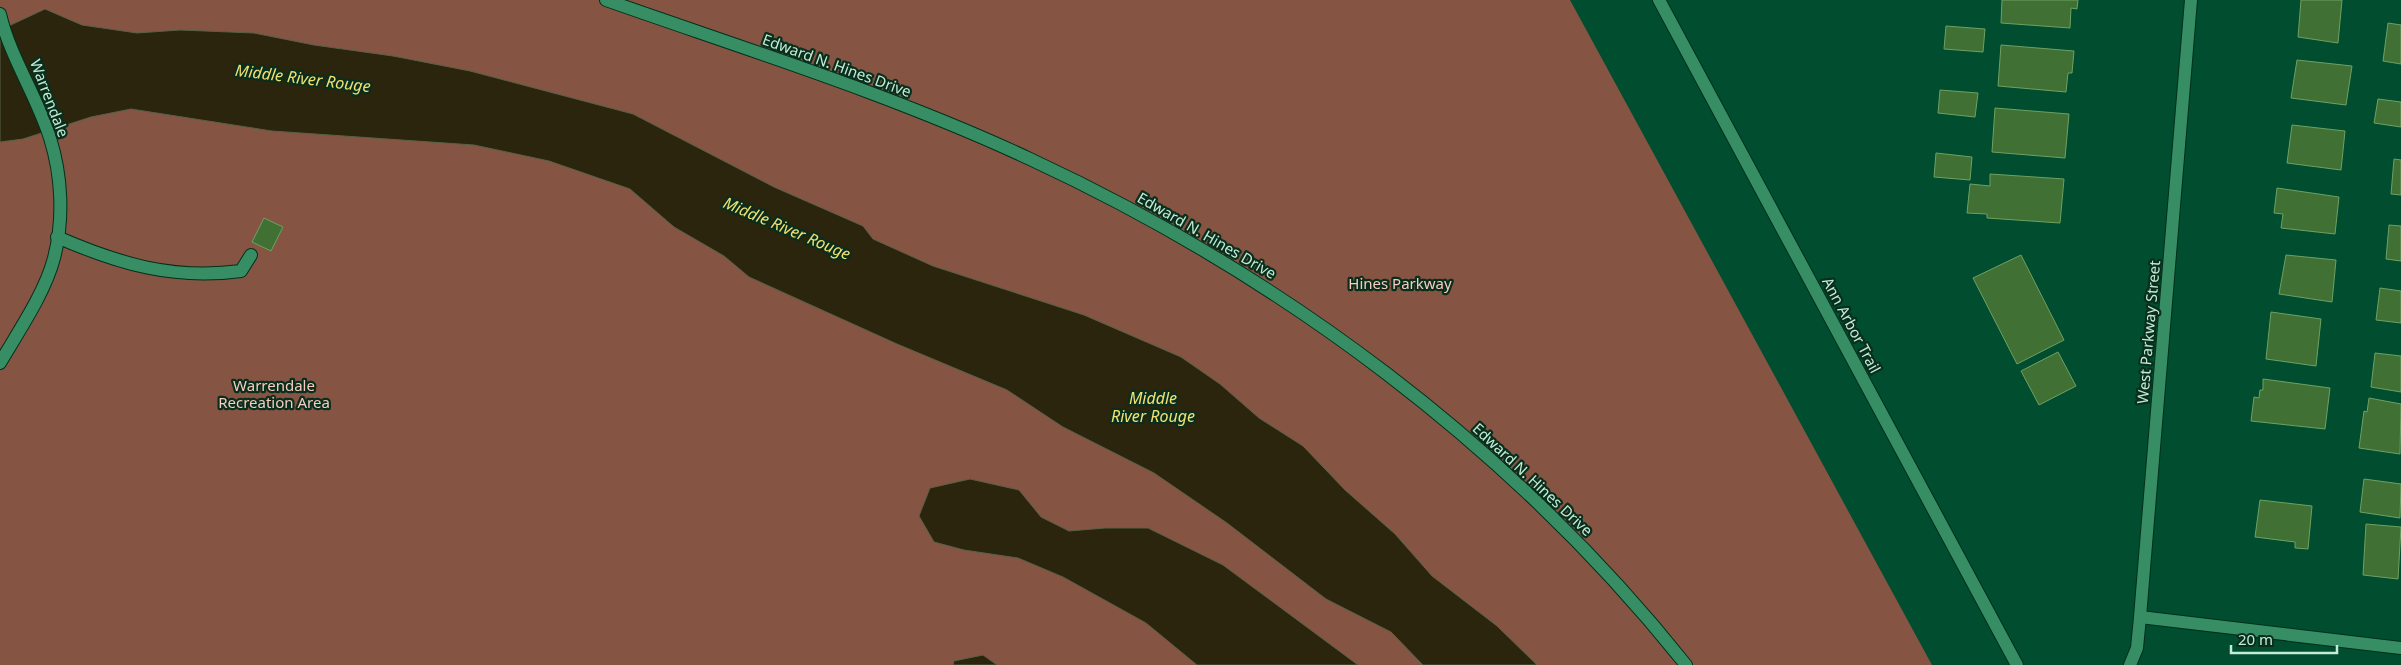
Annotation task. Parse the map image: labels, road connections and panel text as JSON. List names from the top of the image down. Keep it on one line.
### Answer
{"streets":{"street":["Edward N. Hines Drive","Warrendale","Ann Arbor Trail","West Parkway Street"]},"water":["Middle River Rouge"],"parks":["Hines Parkway","Warrendale Recreation Area"],"scale_bar":"20 m"}
